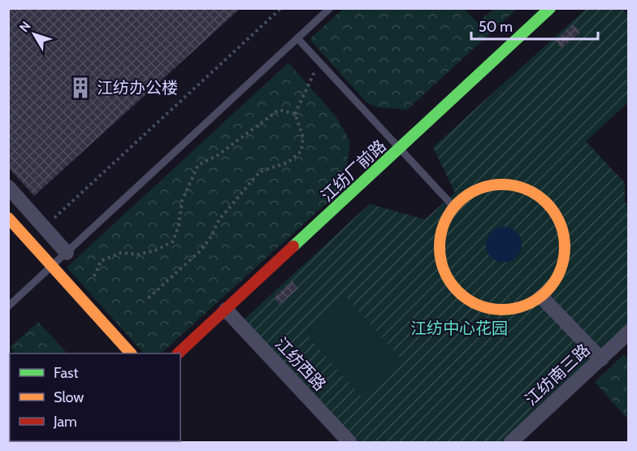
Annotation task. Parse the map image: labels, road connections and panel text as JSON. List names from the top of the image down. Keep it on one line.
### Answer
{"streets":{"street":["江纺厂前路","江纺西路","江纺南三路"]},"crossings":[["江纺厂前路","江纺西路"]],"parks":["江纺中心花园"],"places":{"building":["江纺办公楼"]},"legend":["Fast","Slow","Jam"],"scale_bar":"50 m","north":"top left"}
